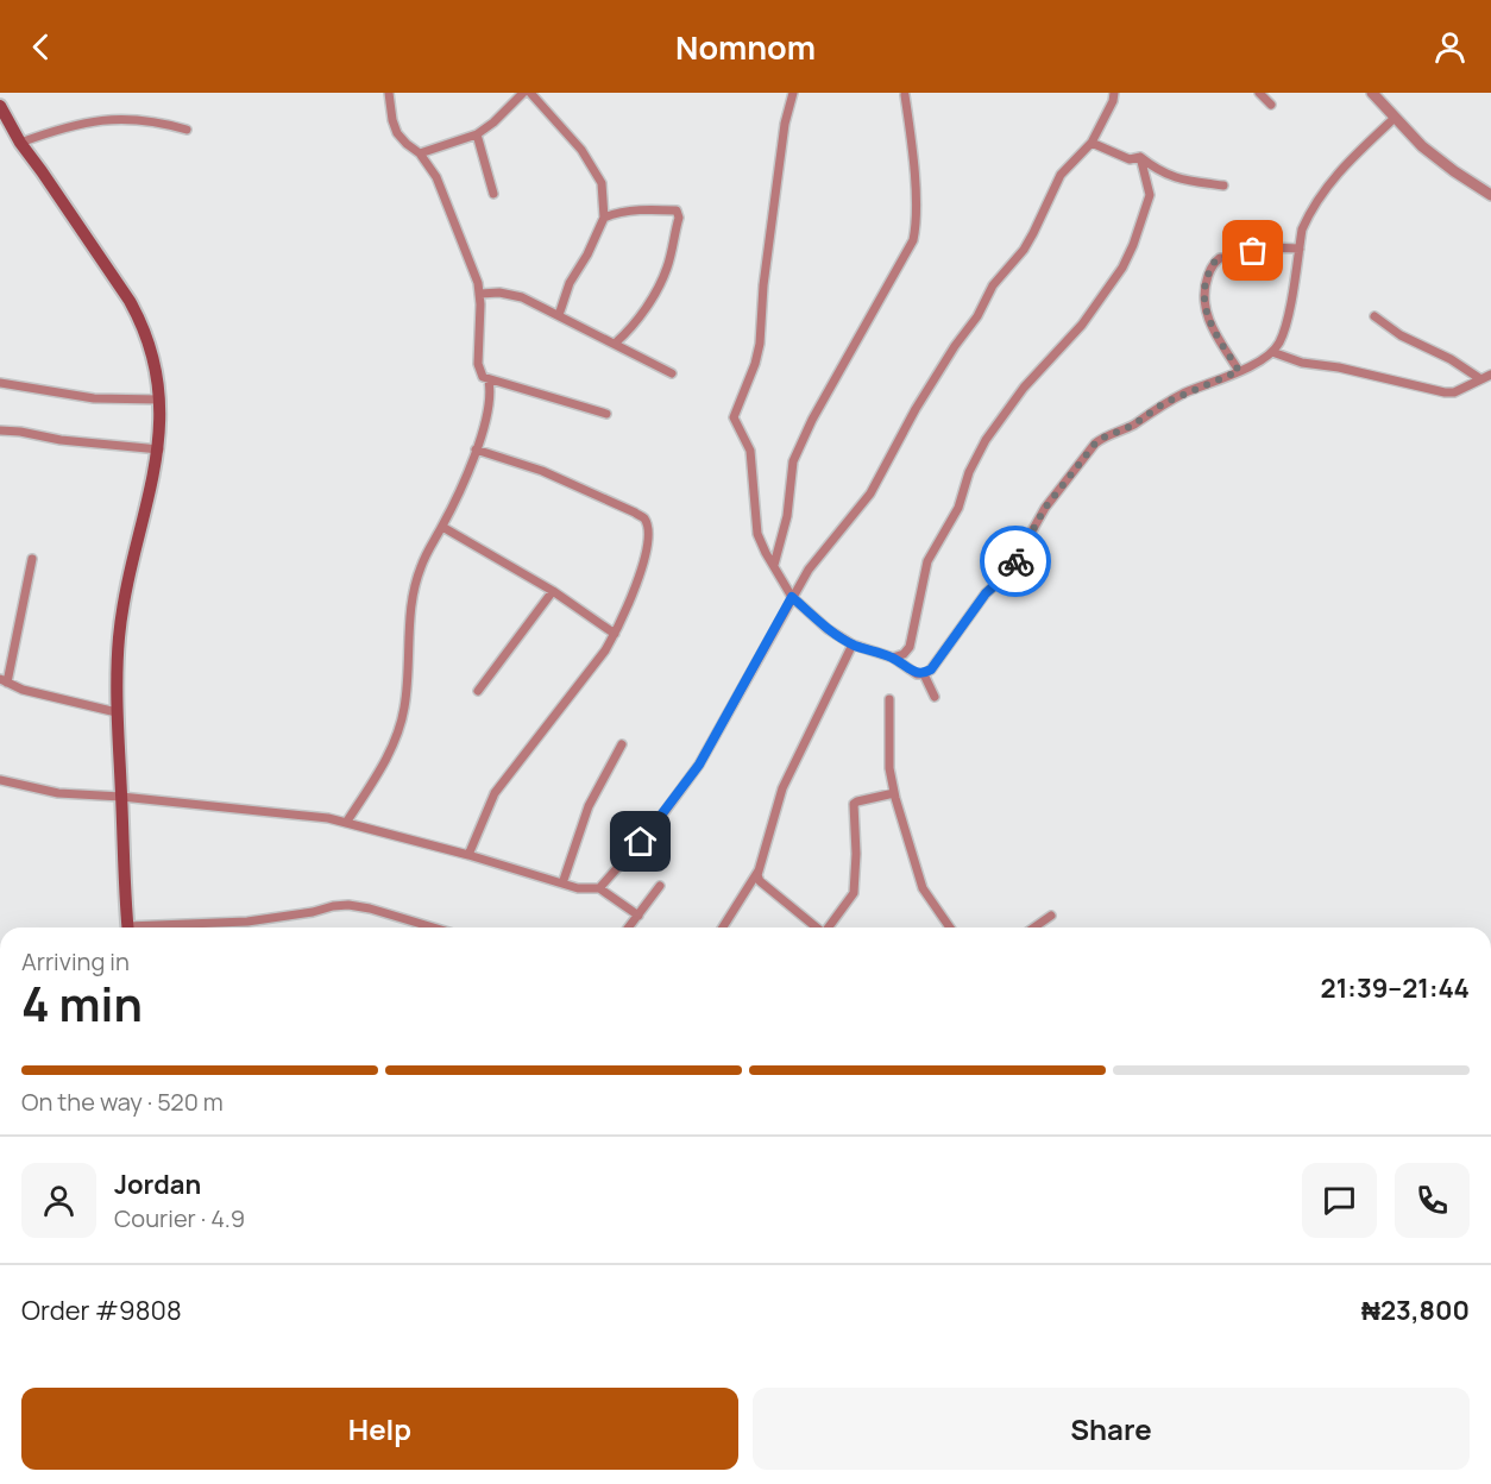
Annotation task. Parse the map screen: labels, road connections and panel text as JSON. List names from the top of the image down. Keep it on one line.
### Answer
{"page":{"header":"Nomnom","heading":["4 min","Arriving in","21:39–21:44"],"panel":["Jordan","Courier · 4.9","Order #9808","₦23,800"],"bar":"On the way · 520 m","buttons":["Help","Share"]}}
